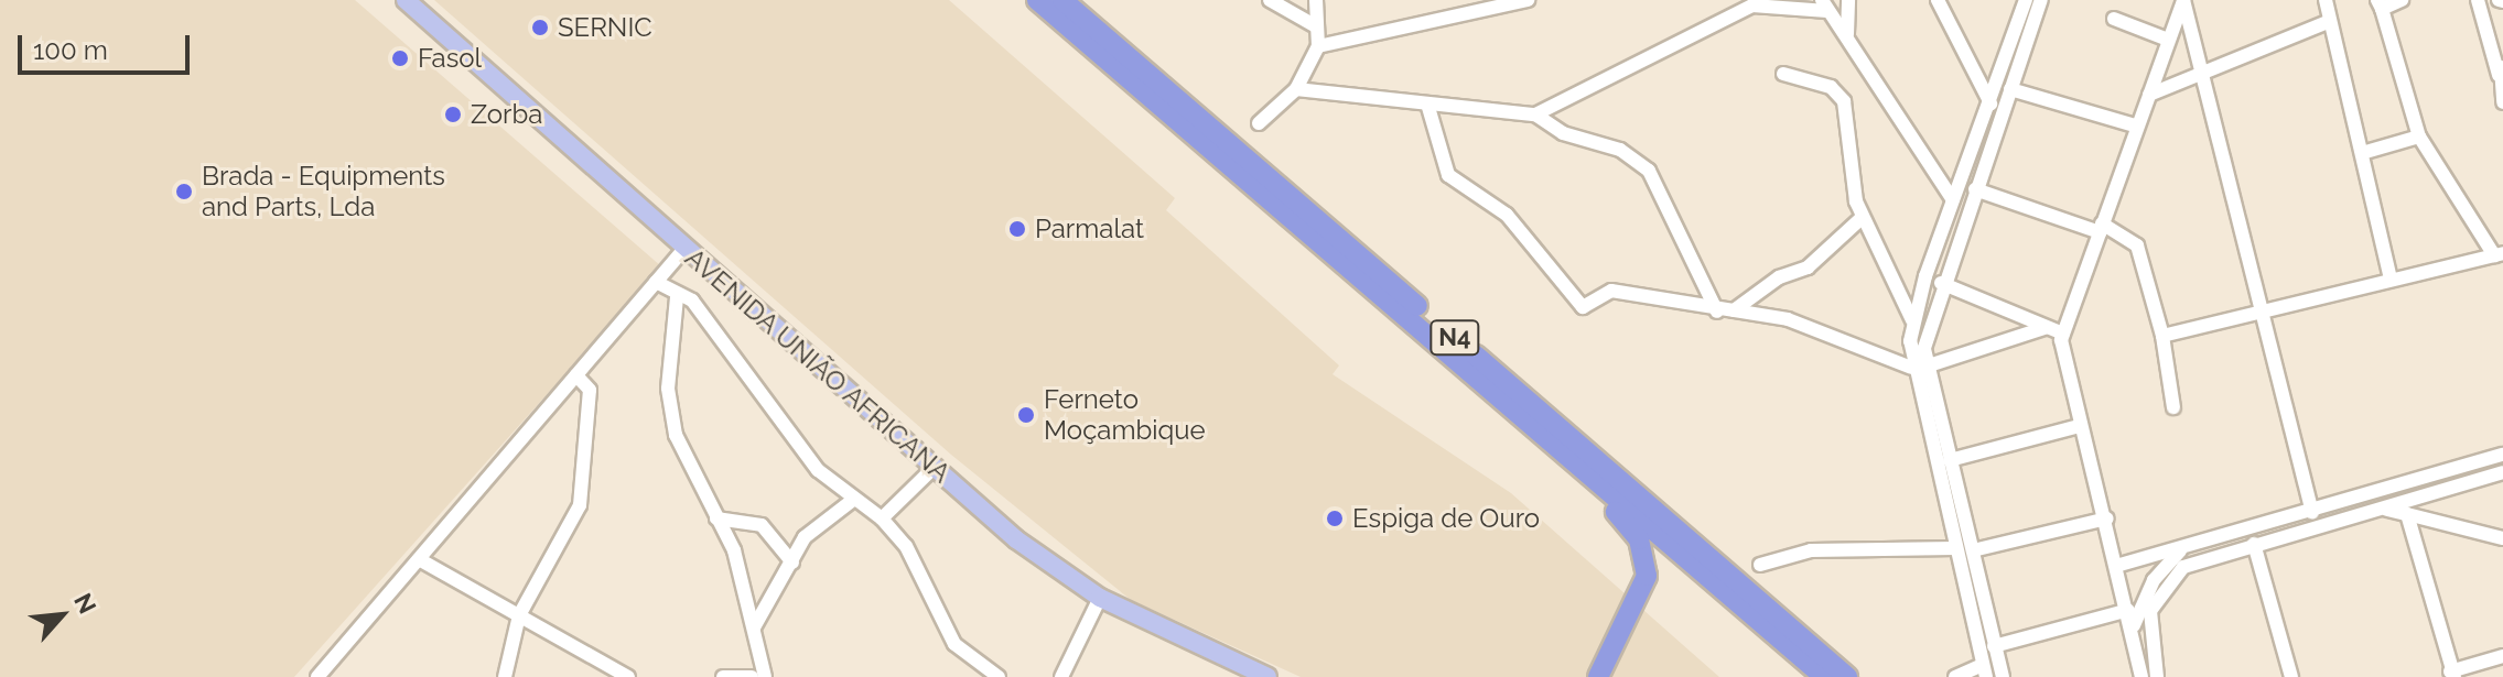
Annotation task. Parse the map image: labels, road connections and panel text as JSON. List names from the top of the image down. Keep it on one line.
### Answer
{"streets":{"highway":["N4"],"main road":["AVENIDA UNIÃO AFRICANA"]},"places":["SERNIC","Fasol","Zorba","Brada - Equipments and Parts, Lda","Parmalat","Ferneto Moçambique","Espiga de Ouro"],"scale_bar":"100 m","north":"top right"}
